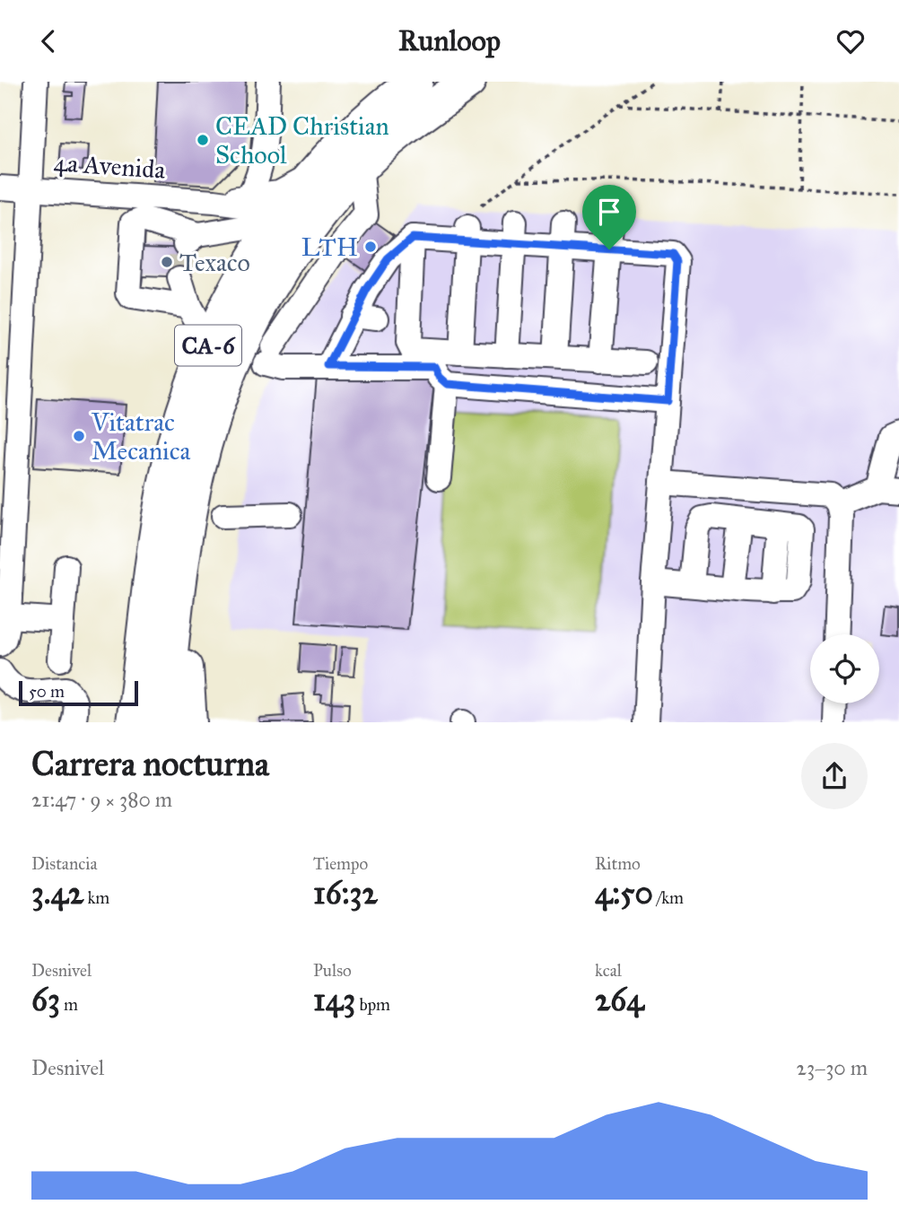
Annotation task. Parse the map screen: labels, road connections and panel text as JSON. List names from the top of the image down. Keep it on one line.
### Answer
{"streets":{"highway":["CA-6"],"street":["4a Avenida"]},"crossings":[["4a Avenida","CA-6"]],"places":["CEAD Christian School","LTH","Texaco","Vitatrac Mecanica"],"scale_bar":"50 m","page":{"header":"Runloop","scale":"50 m","heading":["Carrera nocturna","21:47 · 9 × 380 m"],"stats":[["Distancia","3.42 km"],["Tiempo","16:32"],["Ritmo","4:50 /km"],["Desnivel","63 m"],["Pulso","143 bpm"],["kcal","264"]],"chart":["Desnivel","23–30 m"]}}
